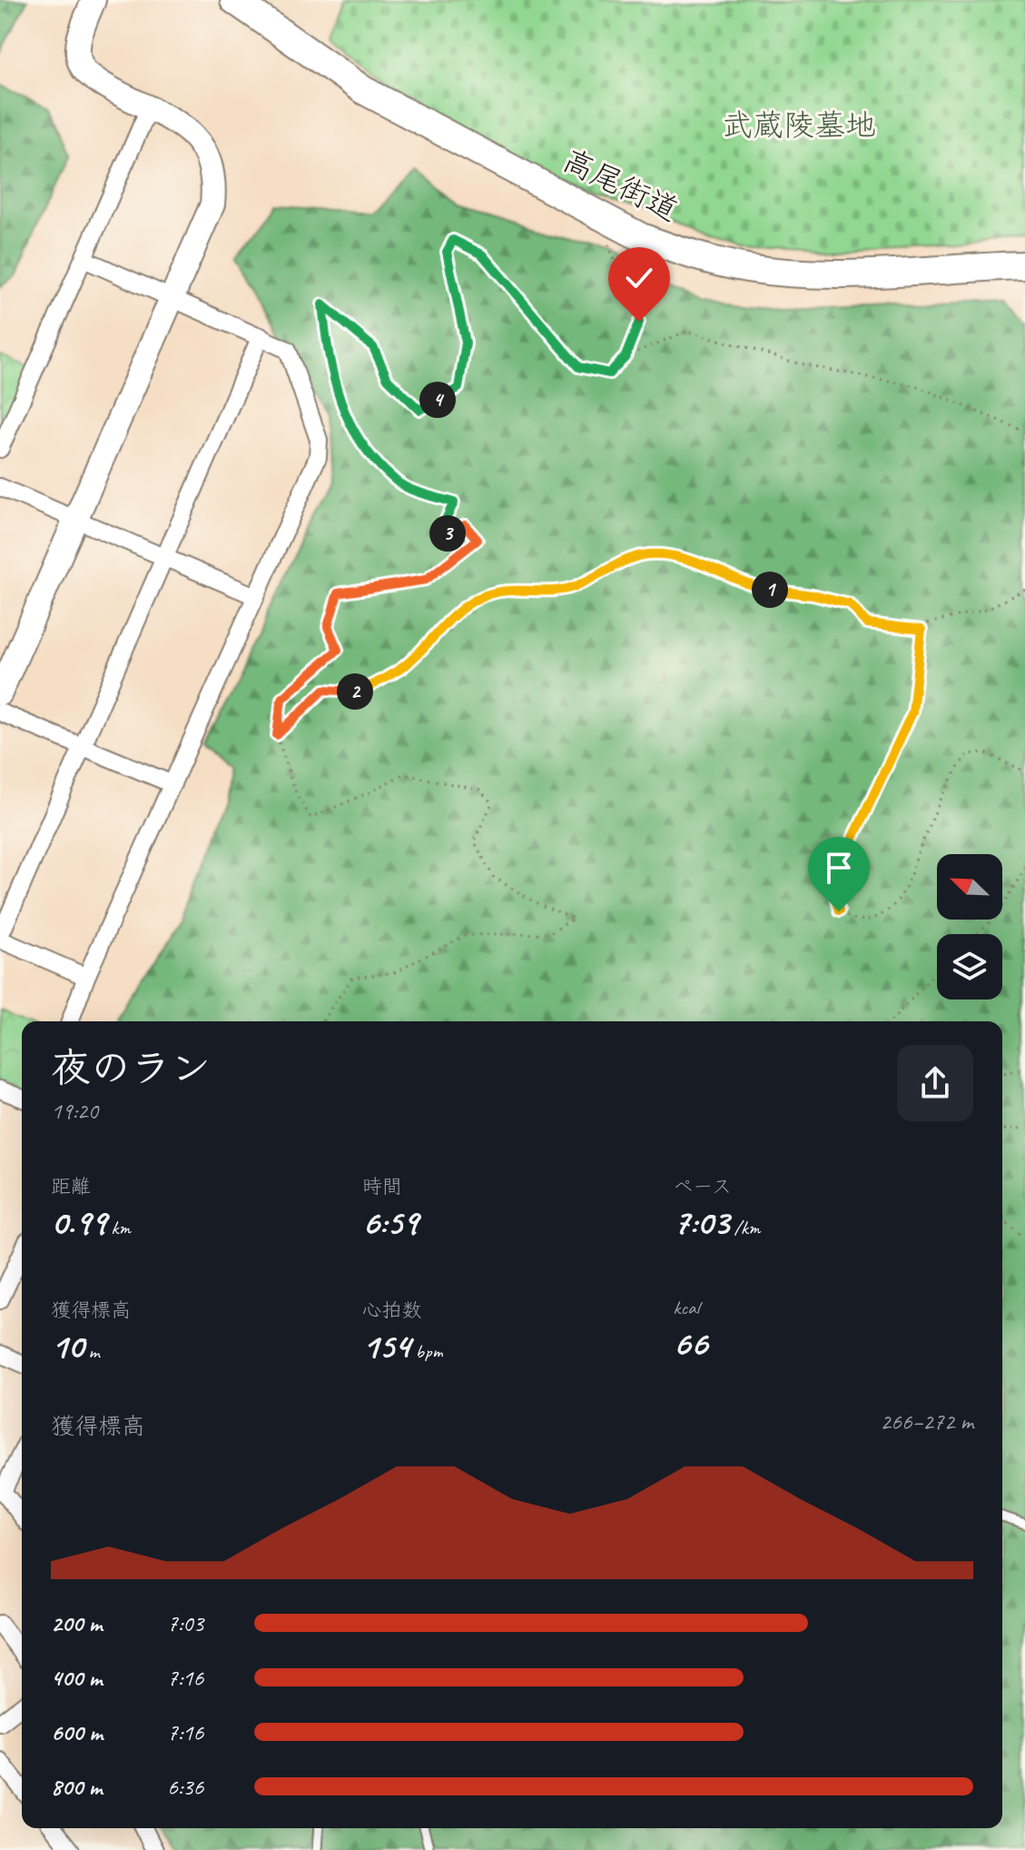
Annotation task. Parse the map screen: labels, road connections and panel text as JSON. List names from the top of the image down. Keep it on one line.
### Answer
{"streets":{"main road":["高尾街道"]},"parks":["武蔵陵墓地"],"north":"top left","page":{"pins":["4","3","1","2"],"heading":["夜のラン","19:20"],"stats":[["距離","0.99 km"],["時間","6:59"],["ペース","7:03 /km"],["獲得標高","10 m"],["心拍数","154 bpm"],["kcal","66"]],"chart":["獲得標高","266–272 m"],"list":[{"name":"200 m","note":"7:03"},{"name":"400 m","note":"7:16"},{"name":"600 m","note":"7:16"},{"name":"800 m","note":"6:36"}]}}
